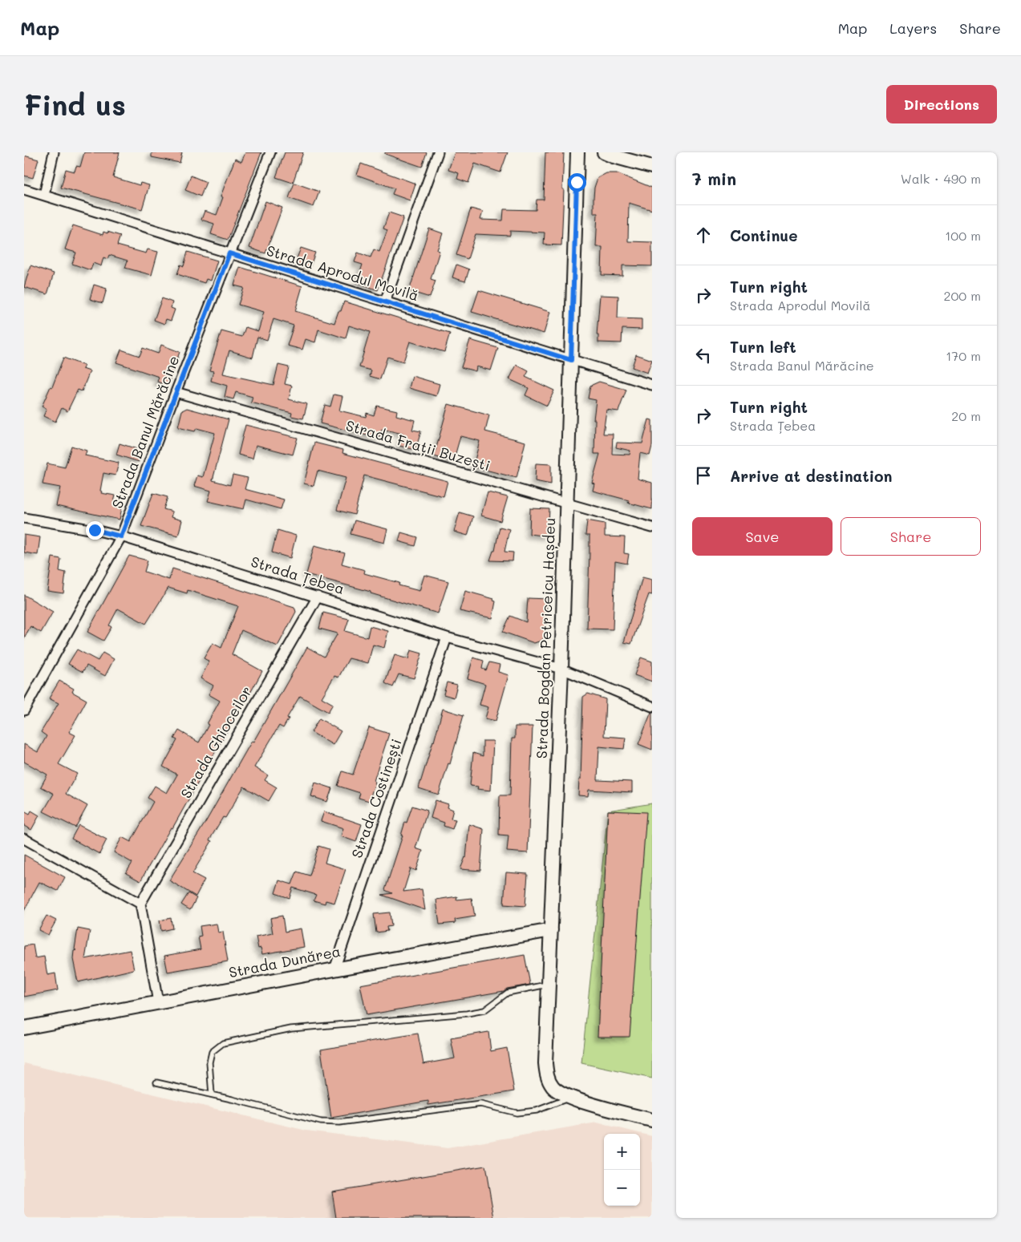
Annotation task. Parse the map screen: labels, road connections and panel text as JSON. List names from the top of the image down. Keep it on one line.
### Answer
{"streets":{"street":["Strada Aprodul Movilă","Strada Banul Mărăcine","Strada Frații Buzești","Strada Țebea","Strada Bogdan Petriceicu Hașdeu","Strada Ghioceilor","Strada Costinești","Strada Dunărea"]},"crossings":[["Strada Aprodul Movilă","Strada Banul Mărăcine"],["Strada Aprodul Movilă","Strada Bogdan Petriceicu Hașdeu"],["Strada Banul Mărăcine","Strada Frații Buzești"],["Strada Banul Mărăcine","Strada Țebea"],["Strada Frații Buzești","Strada Bogdan Petriceicu Hașdeu"],["Strada Țebea","Strada Bogdan Petriceicu Hașdeu"],["Strada Țebea","Strada Ghioceilor"],["Strada Țebea","Strada Costinești"],["Strada Bogdan Petriceicu Hașdeu","Strada Dunărea"],["Strada Costinești","Strada Dunărea"]],"page":{"header":"Map","nav":["Map","Layers","Share"],"buttons":["Directions",["Save","Share"]],"title":"Find us","heading":["7 min","Walk · 490 m"],"list":[["Continue","100 m"],["Turn right","Strada Aprodul Movilă","200 m"],["Turn left","Strada Banul Mărăcine","170 m"],["Turn right","Strada Țebea","20 m"],"Arrive at destination"],"map_buttons":["+","−"]}}
